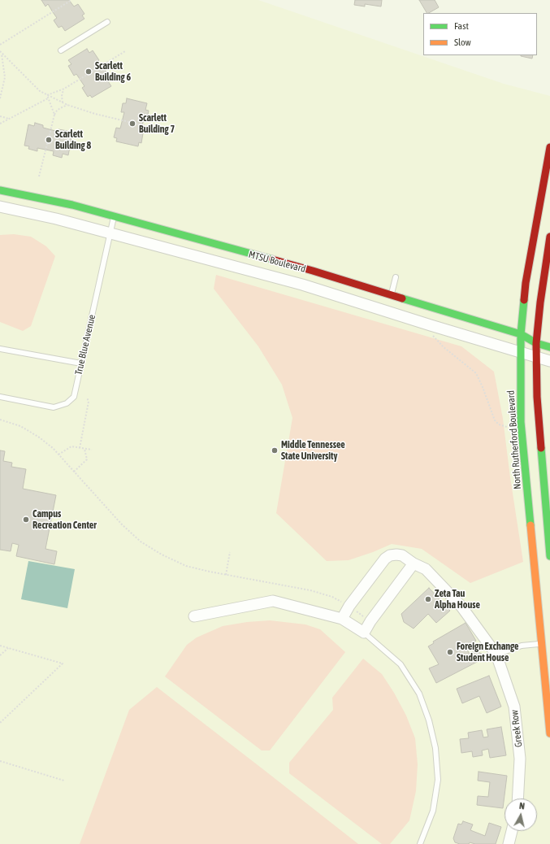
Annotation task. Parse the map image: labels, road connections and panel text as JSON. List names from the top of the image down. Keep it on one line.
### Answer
{"streets":{"main road":["MTSU Boulevard","North Rutherford Boulevard"],"street":["Greek Row"],"lane":["True Blue Avenue"]},"crossings":[["MTSU Boulevard","True Blue Avenue"],["MTSU Boulevard","North Rutherford Boulevard"]],"places":["Scarlett Building 6","Scarlett Building 7","Scarlett Building 8","Middle Tennessee State University","Campus Recreation Center","Zeta Tau Alpha House","Foreign Exchange Student House"],"legend":["Fast","Slow"],"north":"top"}
